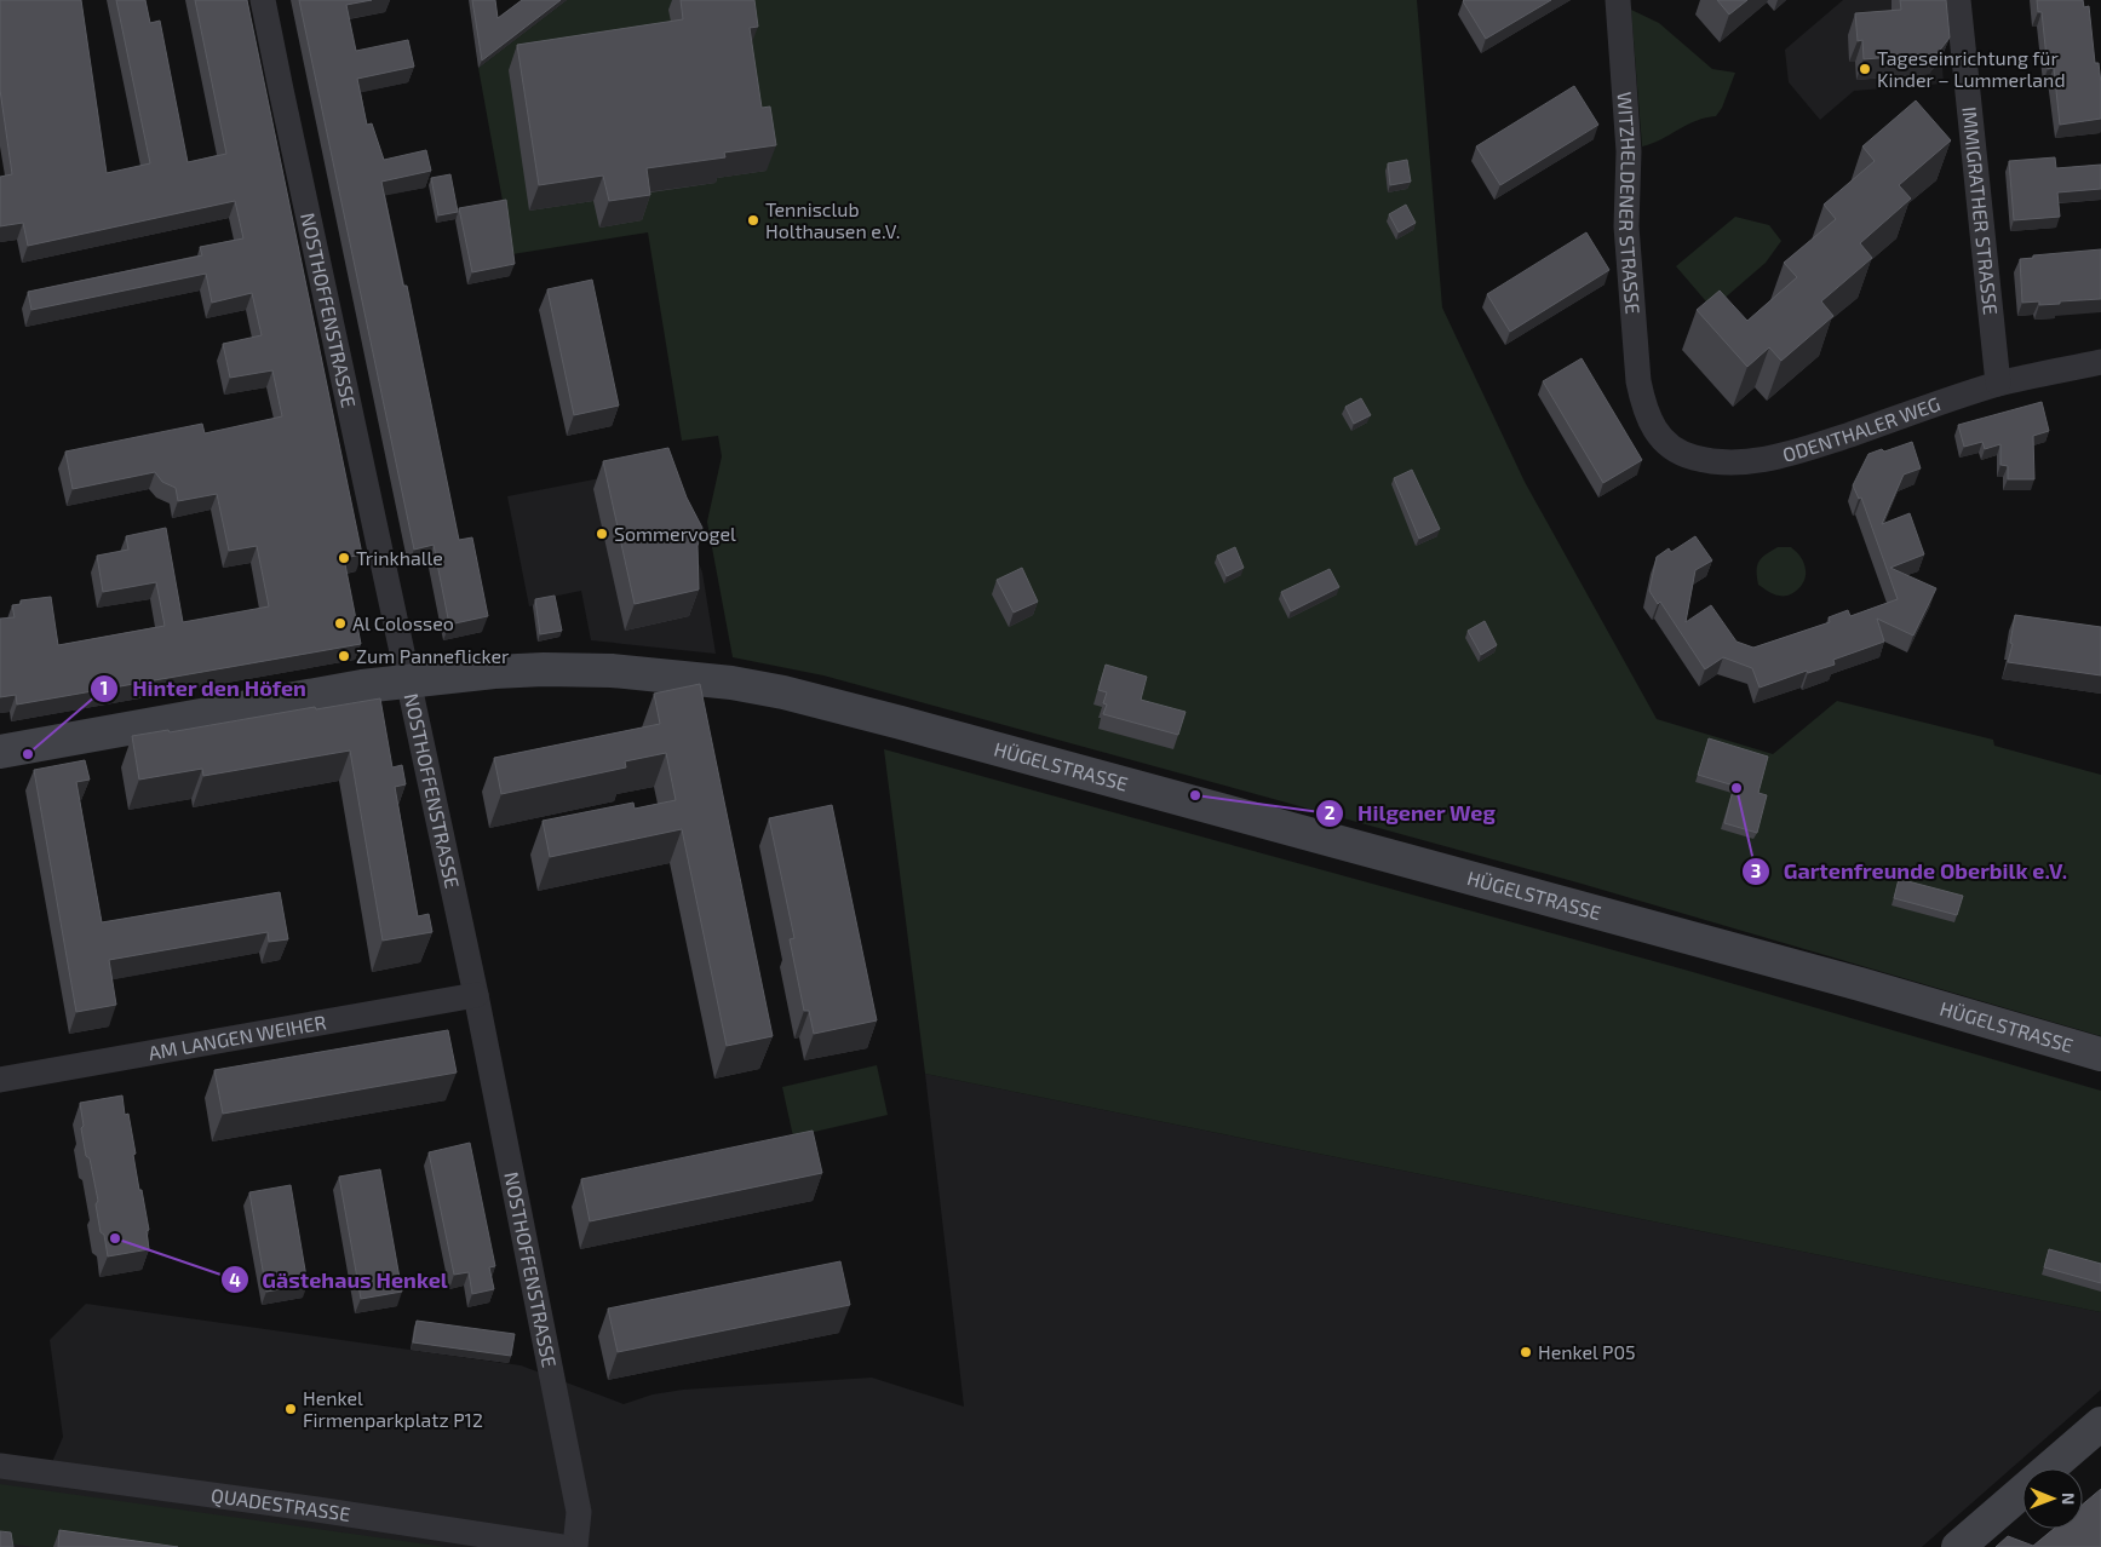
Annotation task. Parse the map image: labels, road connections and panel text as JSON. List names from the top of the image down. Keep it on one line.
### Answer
{"streets":{"street":["WITZHELDENER STRASSE","IMMIGRATHER STRASSE","NOSTHOFFENSTRASSE","ODENTHALER WEG","HÜGELSTRASSE","AM LANGEN WEIHER","QUADESTRASSE"]},"crossings":[["WITZHELDENER STRASSE","ODENTHALER WEG"],["IMMIGRATHER STRASSE","ODENTHALER WEG"],["NOSTHOFFENSTRASSE","HÜGELSTRASSE"],["NOSTHOFFENSTRASSE","AM LANGEN WEIHER"]],"places":["Tageseinrichtung für Kinder – Lummerland","Tennisclub Holthausen e.V.","Sommervogel","Trinkhalle","Al Colosseo","Zum Panneflicker","Hinter den Höfen","Gartenfreunde Oberbilk e.V.","Hilgener Weg","Gästehaus Henkel","Henkel P05","Henkel Firmenparkplatz P12"],"north":"right"}
